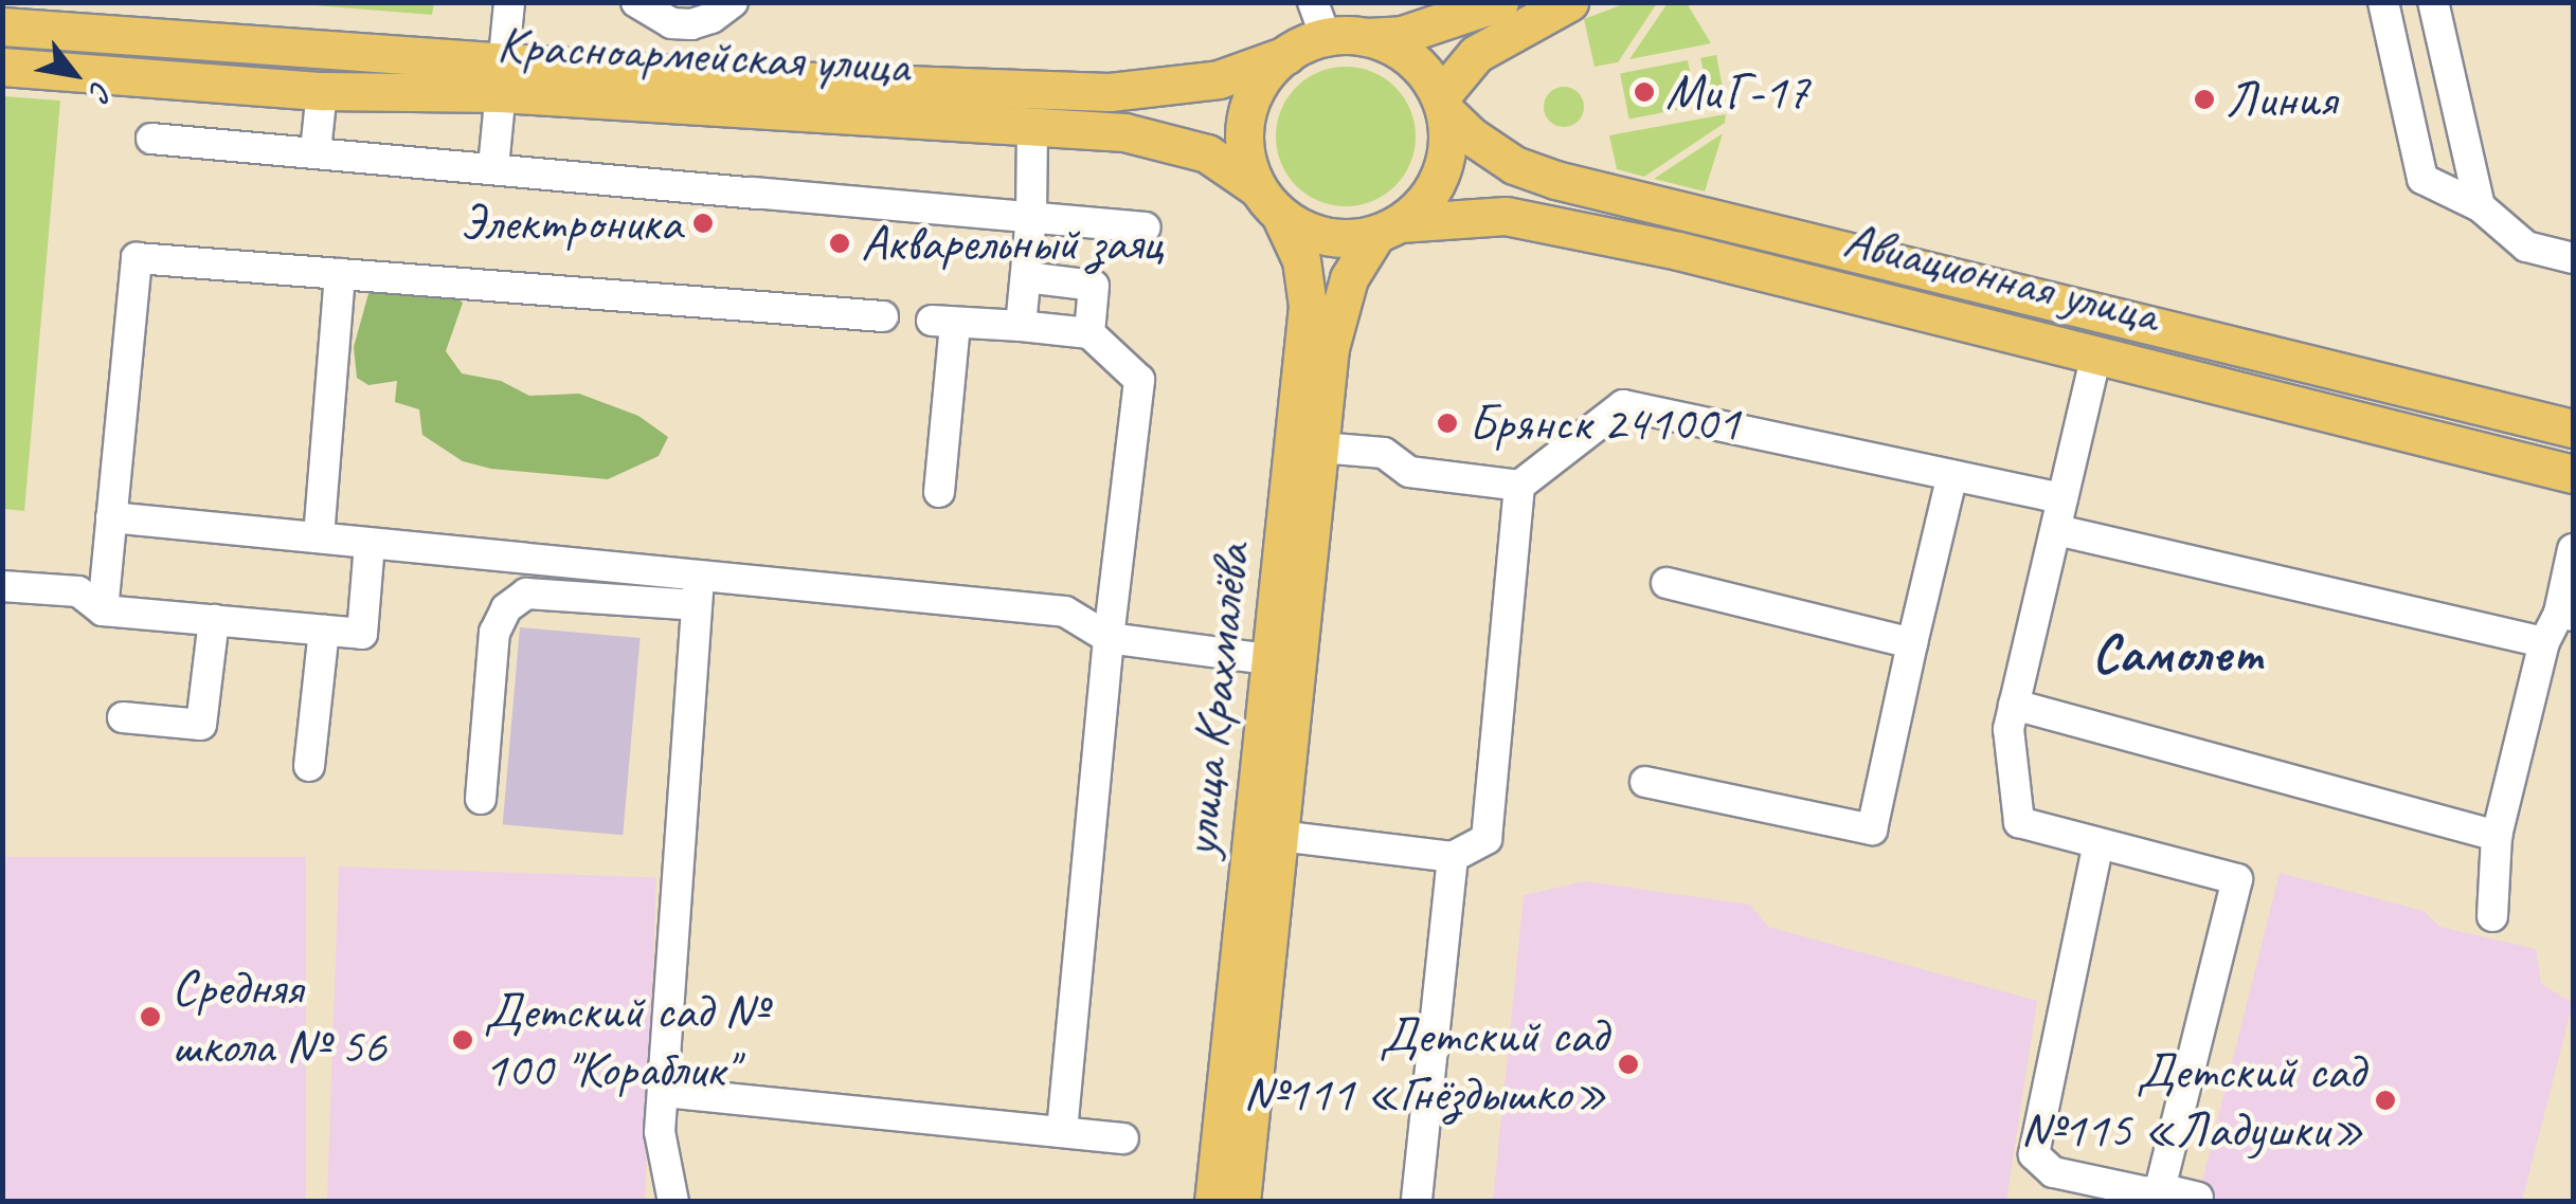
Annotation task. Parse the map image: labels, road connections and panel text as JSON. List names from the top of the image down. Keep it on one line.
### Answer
{"streets":{"main road":["Красноармейская улица","Авиационная улица","улица Крахмалёва"]},"crossings":[["Красноармейская улица","Авиационная улица"],["Красноармейская улица","улица Крахмалёва"],["Авиационная улица","улица Крахмалёва"]],"districts":["Самолет"],"places":["МиГ-17","Линия","Электроника","Акварельный заяц","Брянск 241001","Средняя школа № 56","Детский сад № 100 \"Кораблик\"","Детский сад №111 «Гнёздышко»","Детский сад №115 «Ладушки»"],"north":"bottom right"}
